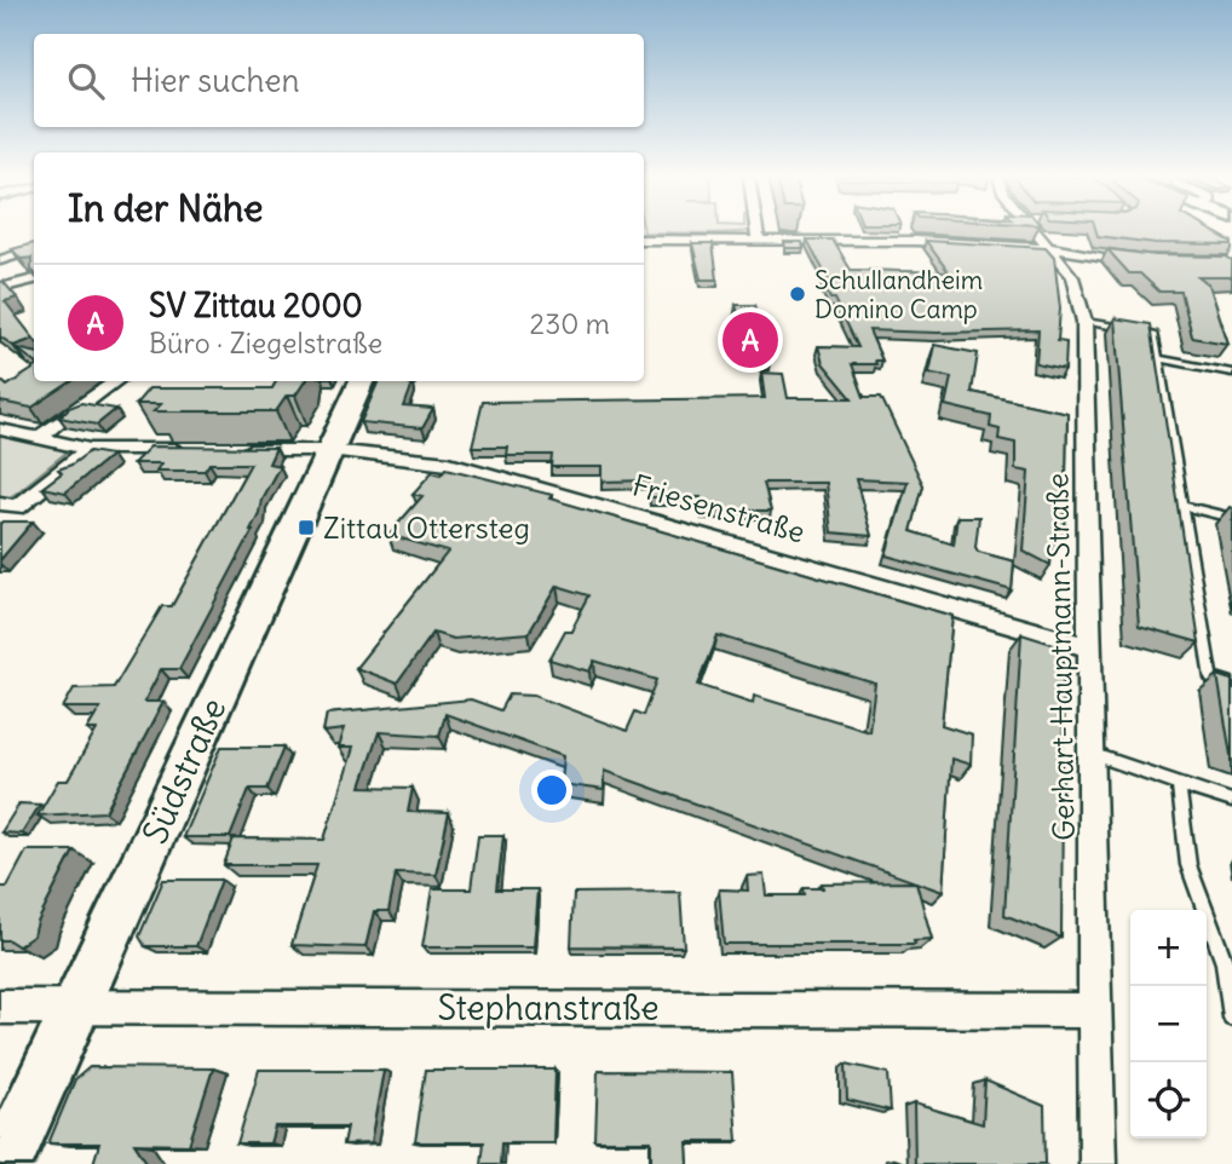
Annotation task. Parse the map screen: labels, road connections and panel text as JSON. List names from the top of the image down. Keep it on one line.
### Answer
{"streets":{"main road":["Südstraße"],"street":["Friesenstraße","Gerhart-Hauptmann-Straße","Stephanstraße"]},"crossings":[["Friesenstraße","Gerhart-Hauptmann-Straße"],["Friesenstraße","Südstraße"],["Gerhart-Hauptmann-Straße","Stephanstraße"],["Südstraße","Stephanstraße"]],"places":{"other":["Schullandheim Domino Camp"],"transit":["Zittau Ottersteg"]},"page":{"search":"Hier suchen","heading":"In der Nähe","list":[{"mark":"A","name":"SV Zittau 2000","note":"Büro · Ziegelstraße","value":"230 m"}],"pins":"A","map_buttons":["+","−"]}}
